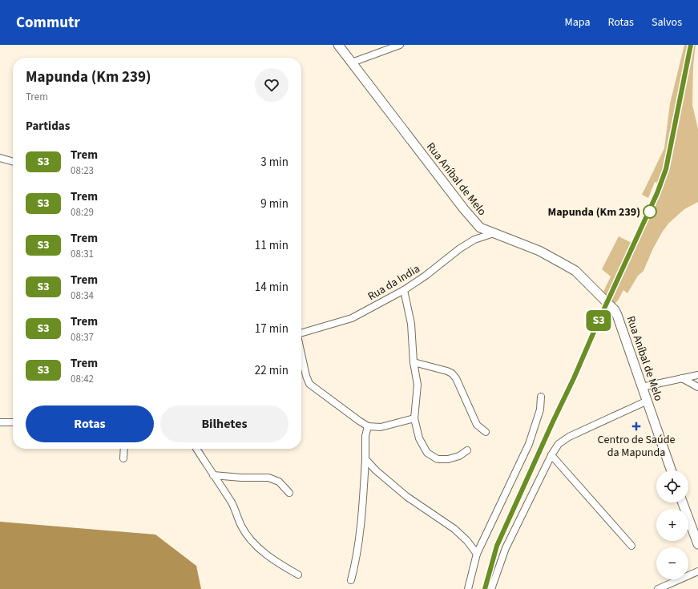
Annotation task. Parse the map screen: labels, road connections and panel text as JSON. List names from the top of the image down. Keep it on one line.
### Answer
{"streets":{"street":["Rua Aníbal de Melo","Rua da India"]},"crossings":[["Rua Aníbal de Melo","Rua da India"]],"places":{"other":["Mapunda (Km 239)"],"health":["Centro de Saúde da Mapunda"]},"page":{"header":"Commutr","nav":["Mapa","Rotas","Salvos"],"on_map":"S3","heading":[["Mapunda (Km 239)","Trem"],"Partidas"],"list":[{"mark":"S3","name":"Trem","note":"08:23","value":"3 min"},{"mark":"S3","name":"Trem","note":"08:29","value":"9 min"},{"mark":"S3","name":"Trem","note":"08:31","value":"11 min"},{"mark":"S3","name":"Trem","note":"08:34","value":"14 min"},{"mark":"S3","name":"Trem","note":"08:37","value":"17 min"},{"mark":"S3","name":"Trem","note":"08:42","value":"22 min"}],"buttons":["Rotas","Bilhetes"],"map_buttons":["+","−"]}}
